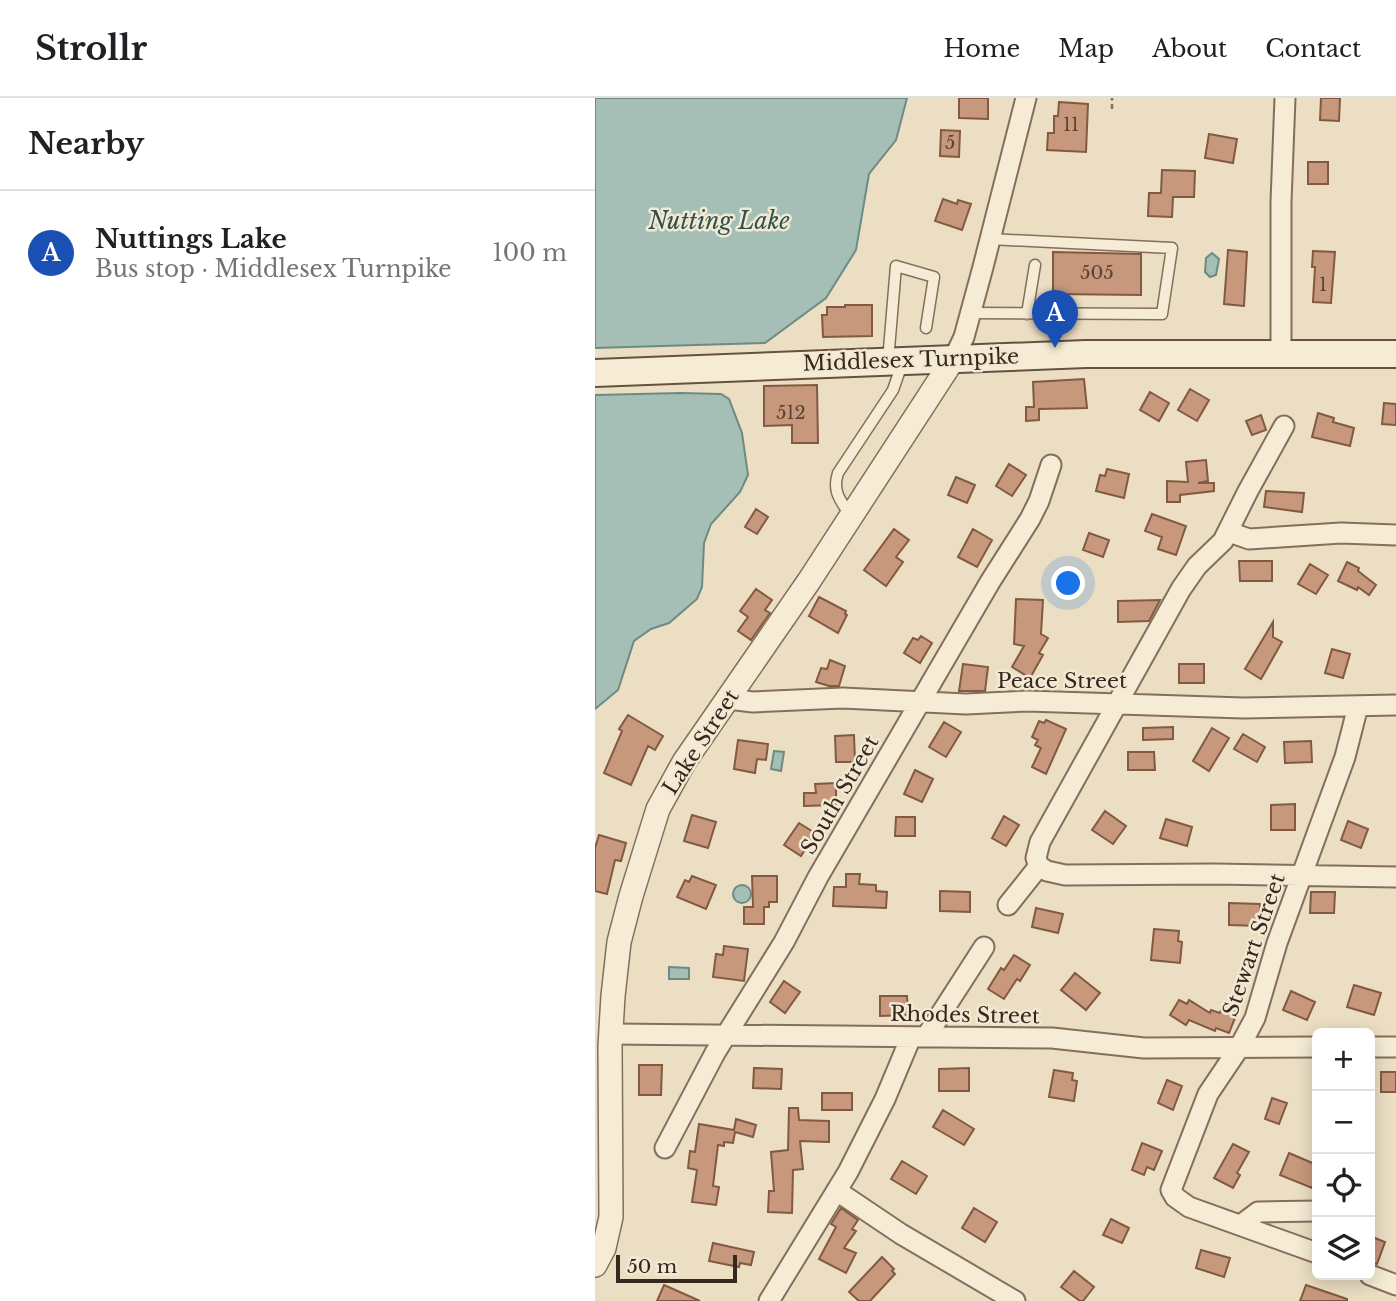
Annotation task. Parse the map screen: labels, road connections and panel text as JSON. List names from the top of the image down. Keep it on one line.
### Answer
{"streets":{"main road":["Middlesex Turnpike"],"street":["Peace Street","Lake Street","South Street","Stewart Street","Rhodes Street"]},"crossings":[["Middlesex Turnpike","Lake Street"],["Peace Street","Lake Street"],["Peace Street","South Street"],["Peace Street","Stewart Street"],["Lake Street","Rhodes Street"],["South Street","Rhodes Street"],["Stewart Street","Rhodes Street"]],"water":["Nutting Lake"],"house_numbers":["11","5","505","1","512"],"scale_bar":"50 m","page":{"header":"Strollr","nav":["Home","Map","About","Contact"],"heading":"Nearby","list":[{"mark":"A","name":"Nuttings Lake","note":"Bus stop · Middlesex Turnpike","value":"100 m"}],"pins":"A","map_buttons":["+","−"],"scale":"50 m"}}
